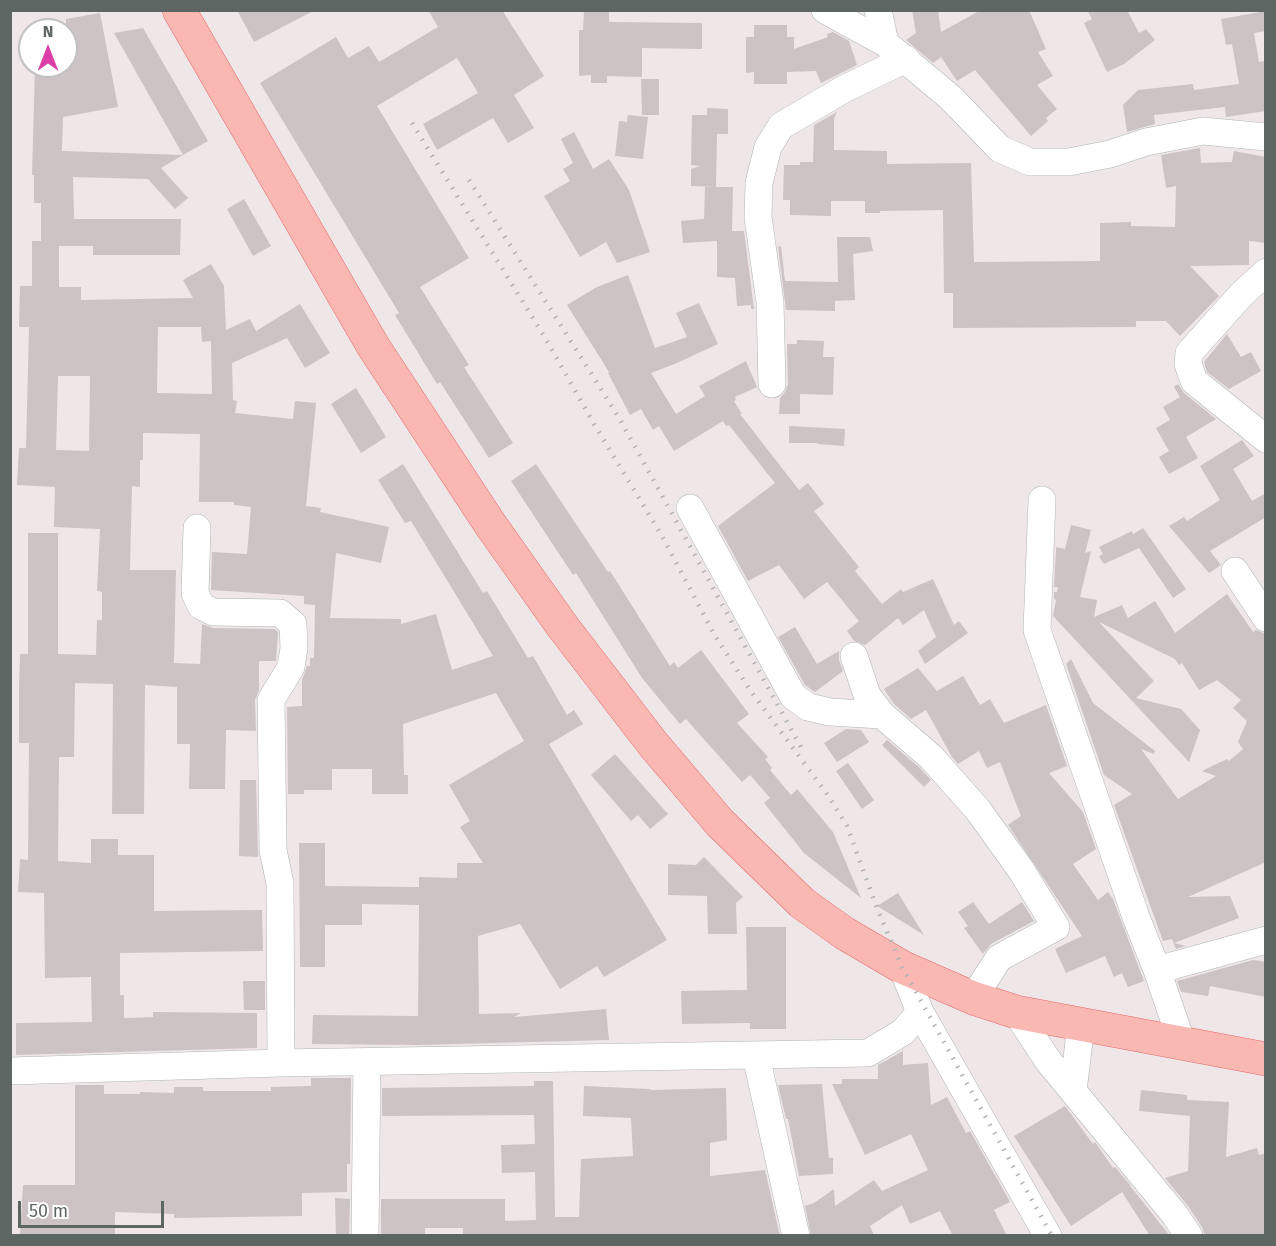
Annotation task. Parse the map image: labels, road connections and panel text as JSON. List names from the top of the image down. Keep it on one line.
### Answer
{"scale_bar":"50 m","north":"top"}
